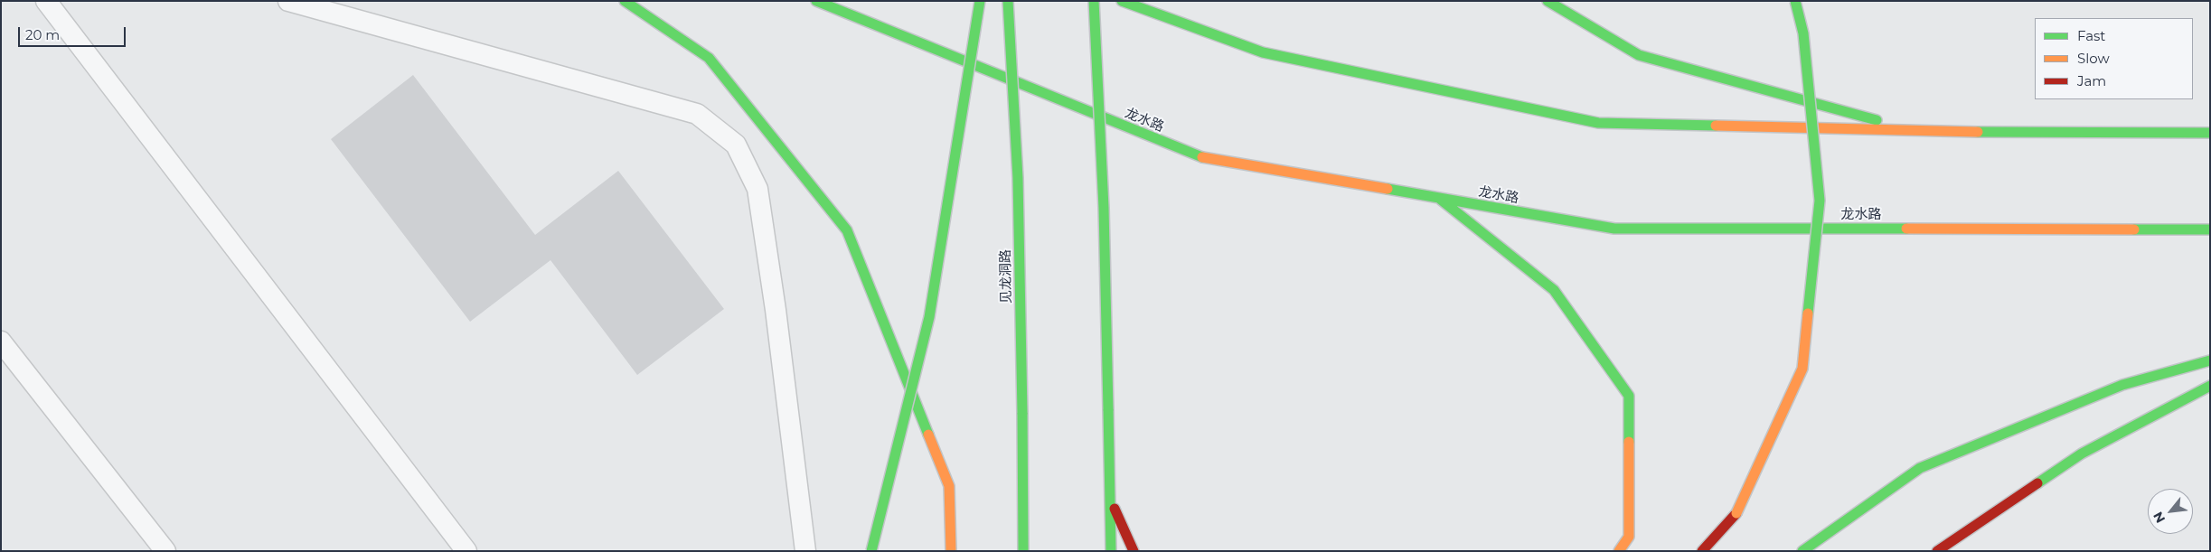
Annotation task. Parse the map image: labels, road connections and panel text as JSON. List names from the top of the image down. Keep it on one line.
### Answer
{"streets":{"main road":["龙水路","见龙洞路"]},"legend":["Fast","Slow","Jam"],"scale_bar":"20 m","north":"bottom left"}
